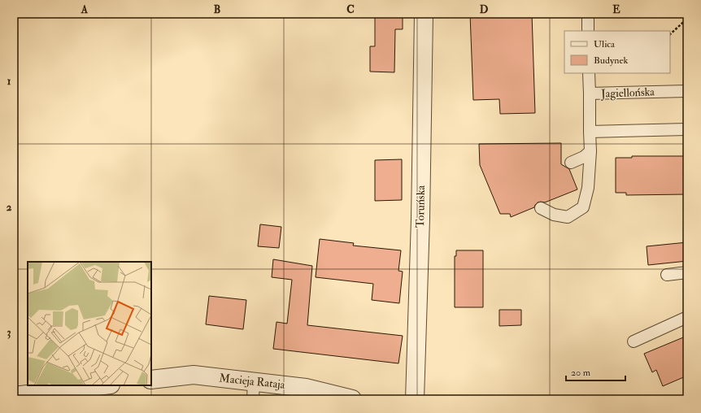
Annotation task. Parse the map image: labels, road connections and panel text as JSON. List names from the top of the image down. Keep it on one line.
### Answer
{"streets":{"street":["Toruńska","Macieja Rataja"],"lane":["Jagiellońska"]},"legend":["Ulica","Budynek"],"scale_bar":"20 m","grid":{"columns":["A","B","C","D","E"],"rows":["1","2","3"]}}
